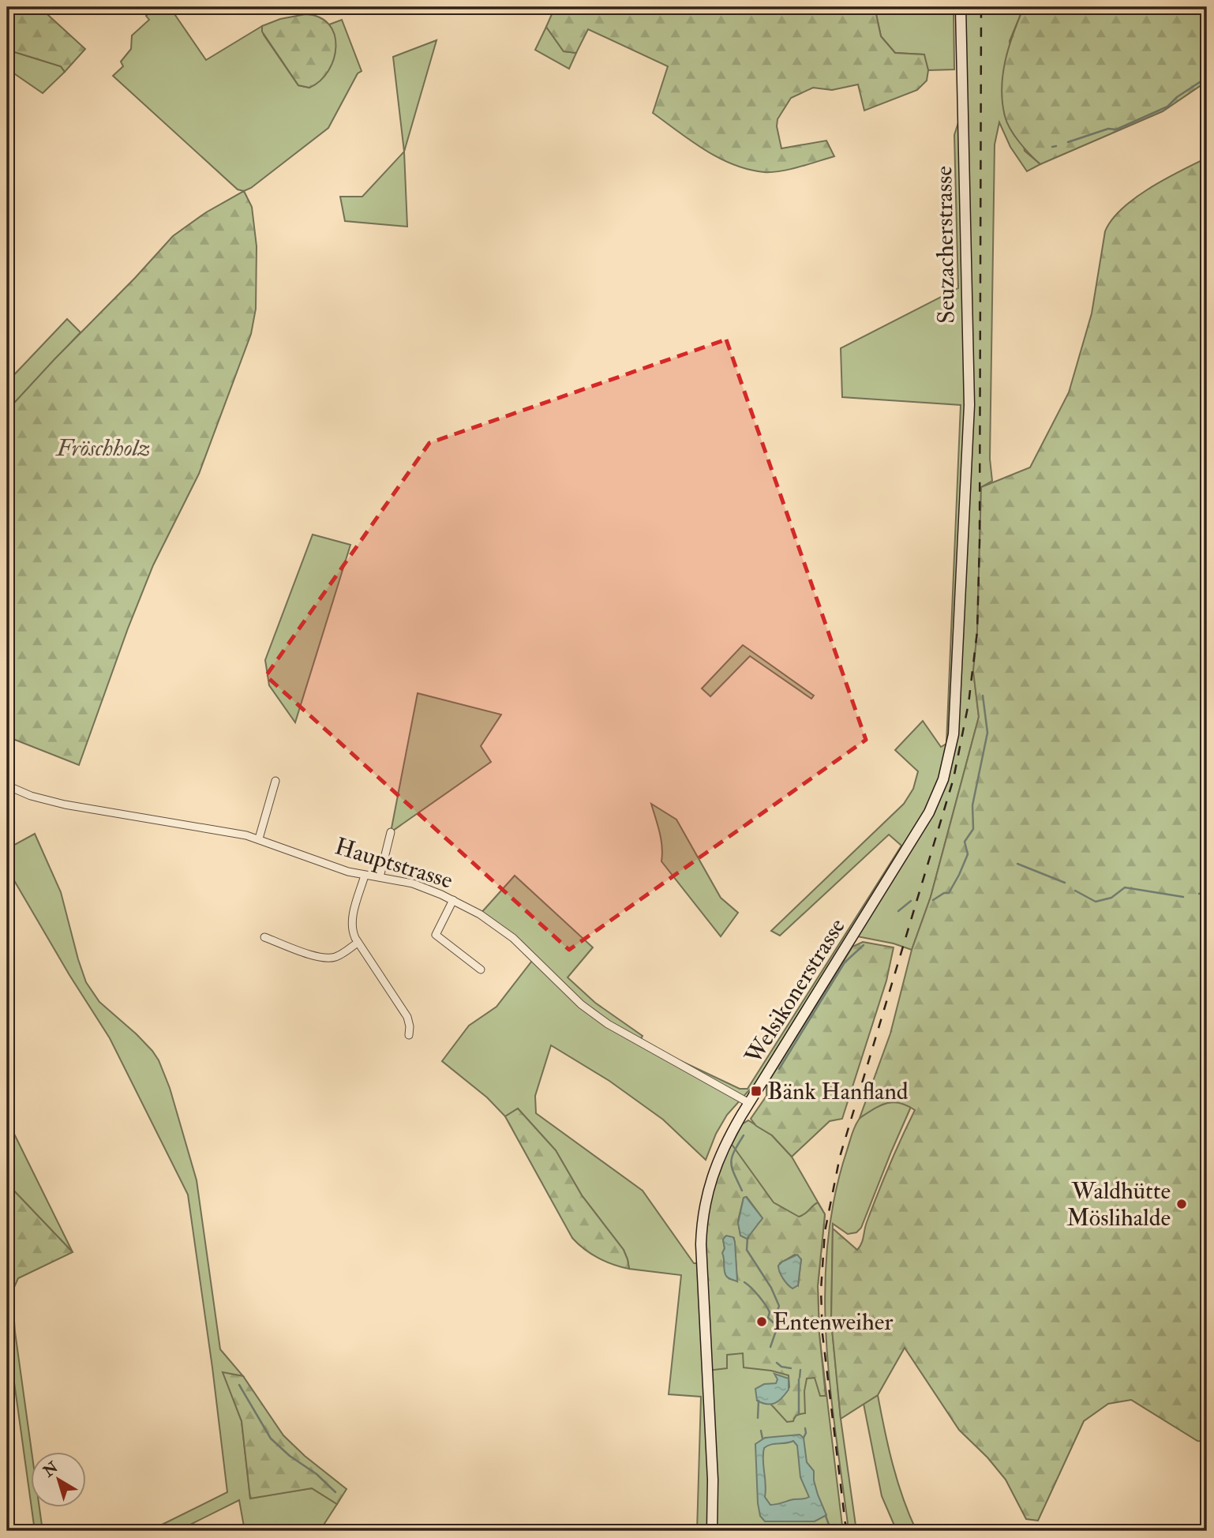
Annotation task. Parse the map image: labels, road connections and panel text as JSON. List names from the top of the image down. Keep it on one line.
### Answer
{"streets":{"main road":["Seuzacherstrasse","Welsikonerstrasse"],"street":["Hauptstrasse"]},"crossings":[["Seuzacherstrasse","Welsikonerstrasse"],["Hauptstrasse","Welsikonerstrasse"]],"parks":["Fröschholz"],"places":{"transit":["Bänk Hanfland"],"other":["Waldhütte Möslihalde","Entenweiher"]},"north":"top left"}
